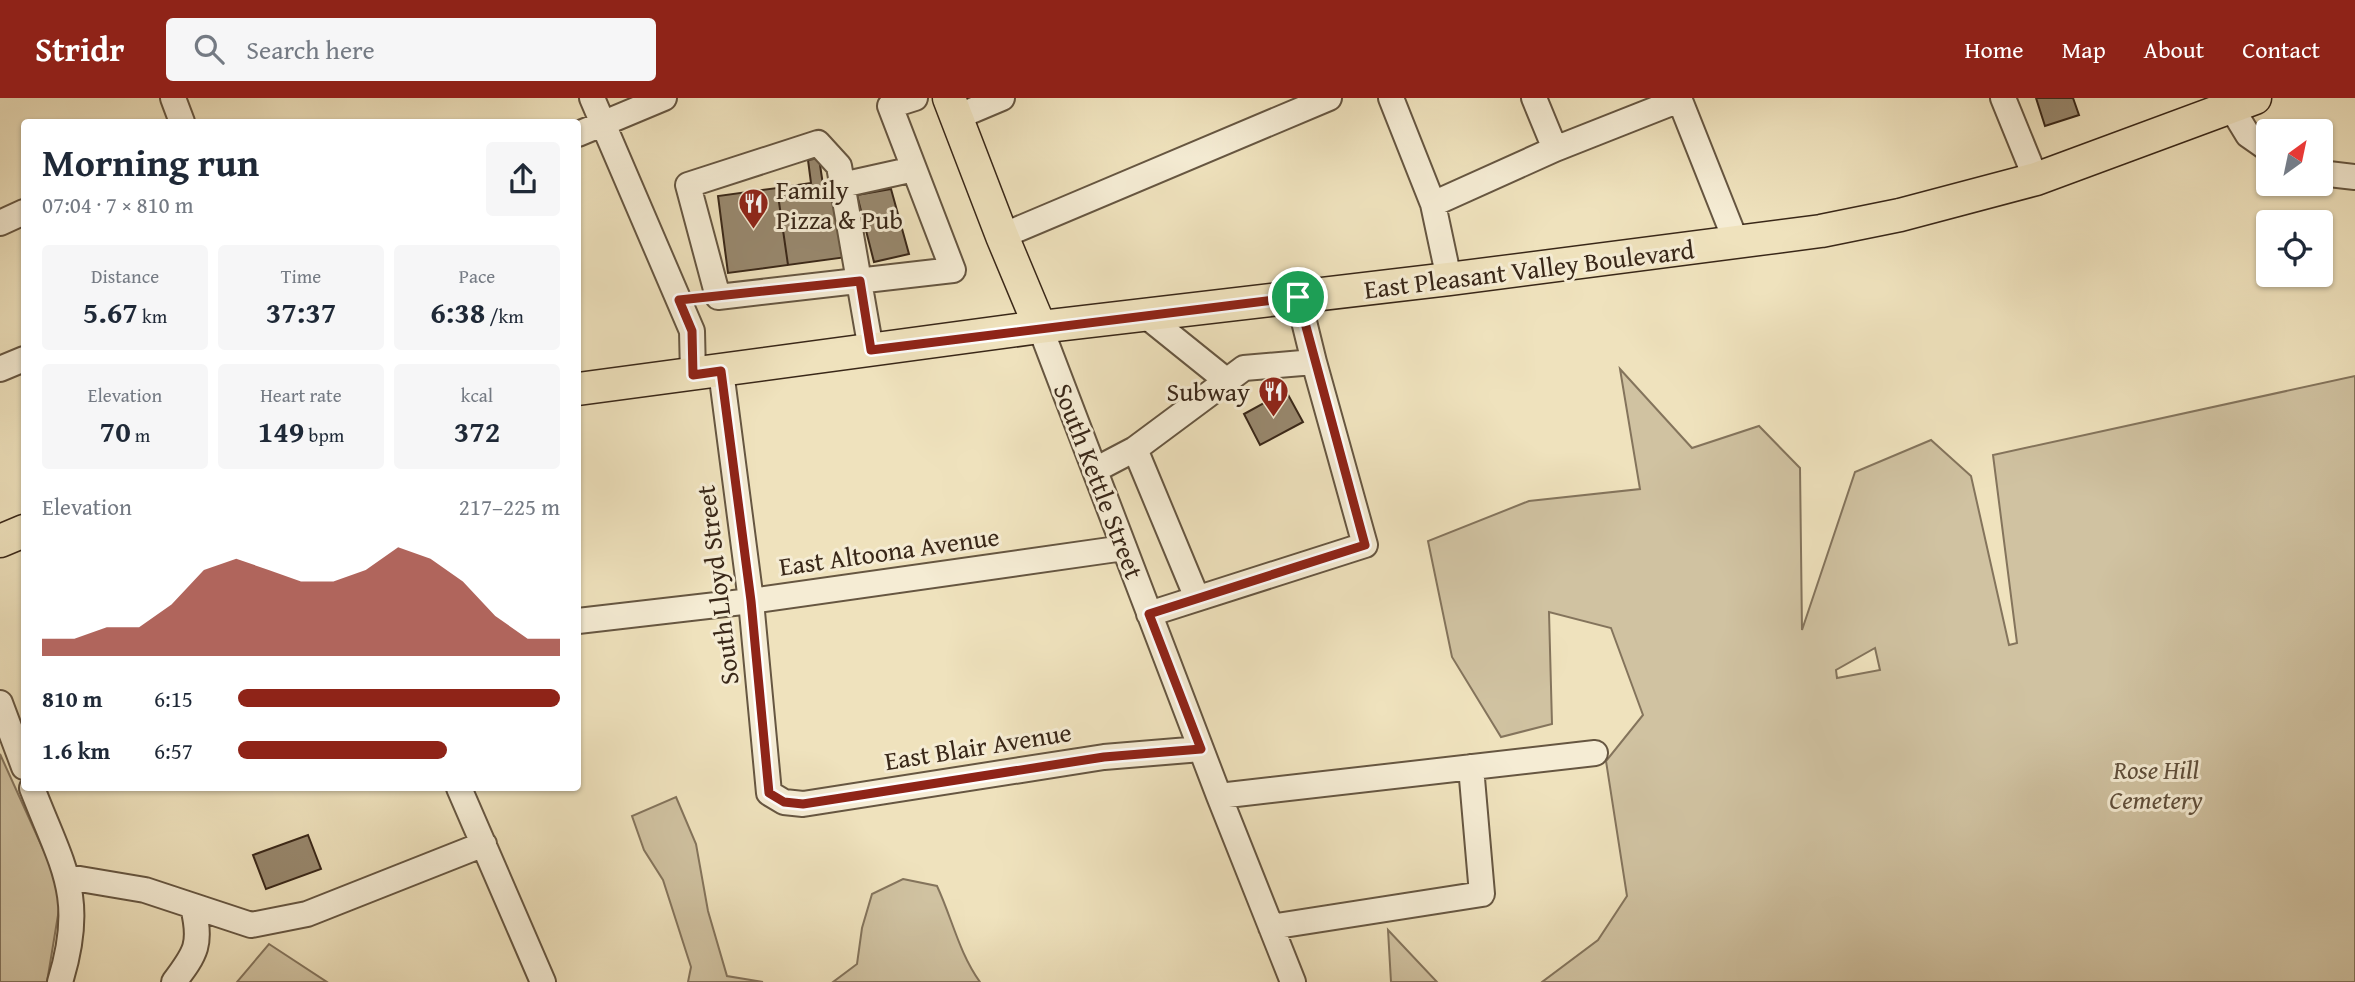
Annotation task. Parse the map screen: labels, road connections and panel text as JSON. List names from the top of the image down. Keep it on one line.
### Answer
{"streets":{"main road":["East Pleasant Valley Boulevard","South Kettle Street"],"street":["East Altoona Avenue","South Lloyd Street","East Blair Avenue"]},"crossings":[["East Pleasant Valley Boulevard","South Kettle Street"],["East Pleasant Valley Boulevard","South Lloyd Street"],["South Kettle Street","East Altoona Avenue"],["South Kettle Street","East Blair Avenue"],["East Altoona Avenue","South Lloyd Street"],["South Lloyd Street","East Blair Avenue"]],"parks":["Rose Hill Cemetery"],"places":{"restaurant":["Family Pizza & Pub","Subway"]},"north":"top right","page":{"header":"Stridr","search":"Search here","nav":["Home","Map","About","Contact"],"heading":["Morning run","07:04 · 7 × 810 m"],"stats":[["Distance","5.67 km"],["Time","37:37"],["Pace","6:38 /km"],["Elevation","70 m"],["Heart rate","149 bpm"],["kcal","372"]],"chart":["Elevation","217–225 m"],"list":[{"name":"810 m","note":"6:15"},{"name":"1.6 km","note":"6:57"}]}}
